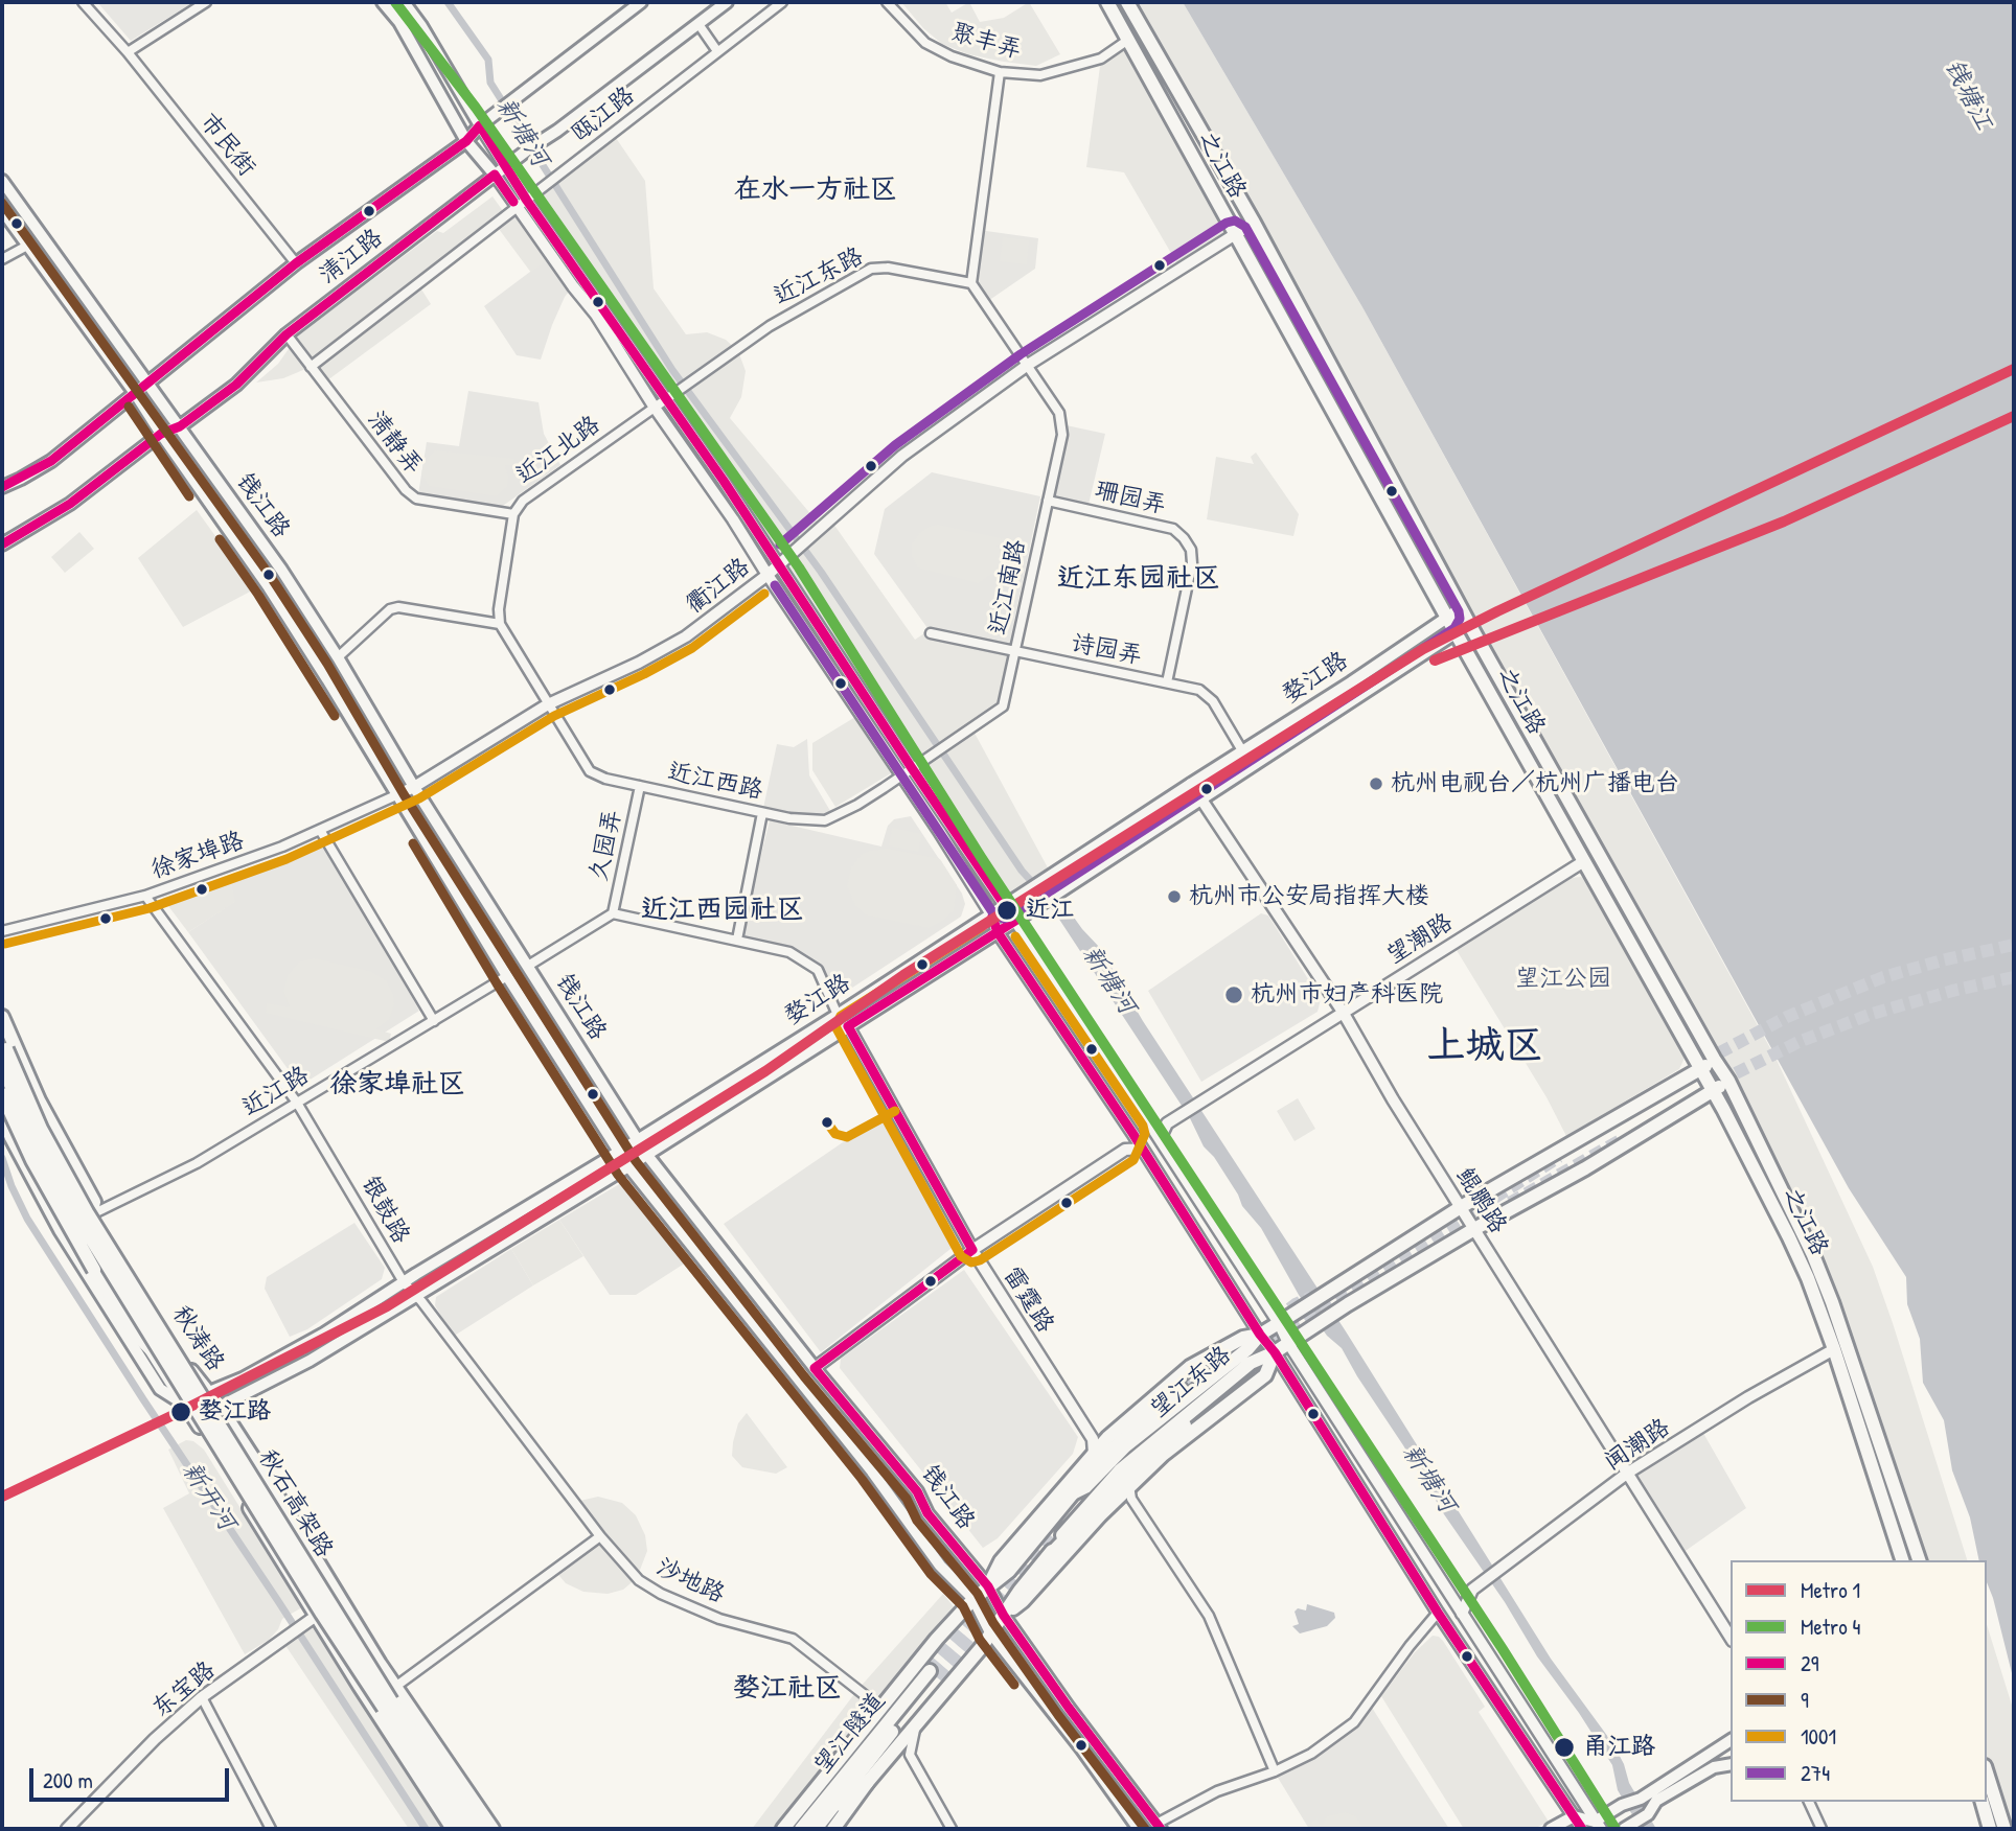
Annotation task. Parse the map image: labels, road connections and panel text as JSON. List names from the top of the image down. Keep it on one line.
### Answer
{"streets":{"main road":["之江路","清江路","钱江路","婺江路","秋涛路","望江东路","秋石高架路","望江隧道"],"street":["聚丰弄","瓯江路","市民街","近江东路","清静弄","近江北路","珊园弄","衢江路","近江南路","诗园弄","近江西路","久园弄","徐家埠路","望潮路","近江路","鲲鹏路","银鼓路","雷霆路","闻潮路","沙地路","东宝路"]},"crossings":[["聚丰弄","之江路"],["瓯江路","清静弄"],["市民街","清江路"],["之江路","衢江路"],["之江路","婺江路"],["之江路","望潮路"],["之江路","望江东路"],["之江路","闻潮路"],["清江路","清静弄"],["清江路","钱江路"],["近江东路","近江北路"],["清静弄","近江北路"],["珊园弄","近江南路"],["珊园弄","诗园弄"],["钱江路","衢江路"],["钱江路","婺江路"],["钱江路","徐家埠路"],["钱江路","近江路"],["钱江路","望江东路"],["衢江路","近江南路"],["衢江路","近江西路"],["衢江路","徐家埠路"],["近江南路","诗园弄"],["近江南路","近江西路"],["诗园弄","婺江路"],["婺江路","鲲鹏路"],["婺江路","银鼓路"],["婺江路","雷霆路"],["婺江路","秋涛路"],["近江西路","久园弄"],["徐家埠路","银鼓路"],["望潮路","鲲鹏路"],["近江路","银鼓路"],["近江路","秋涛路"],["鲲鹏路","望江东路"],["鲲鹏路","闻潮路"],["银鼓路","沙地路"],["秋涛路","秋石高架路"],["秋涛路","东宝路"],["望江东路","沙地路"]],"districts":["在水一方社区","近江东园社区","近江西园社区","上城区","徐家埠社区","婺江社区"],"water":["钱塘江","新塘河","新开河"],"parks":["望江公园"],"places":["杭州电视台／杭州广播电台","杭州市公安局指挥大楼","近江","杭州市妇产科医院","婺江路","甬江路"],"lines":["metro line 4","transit line 29","transit line 9","transit line 274","metro line 1","transit line 1001"],"legend":["Metro 1","Metro 4","29","9","1001","274"],"scale_bar":"200 m"}
